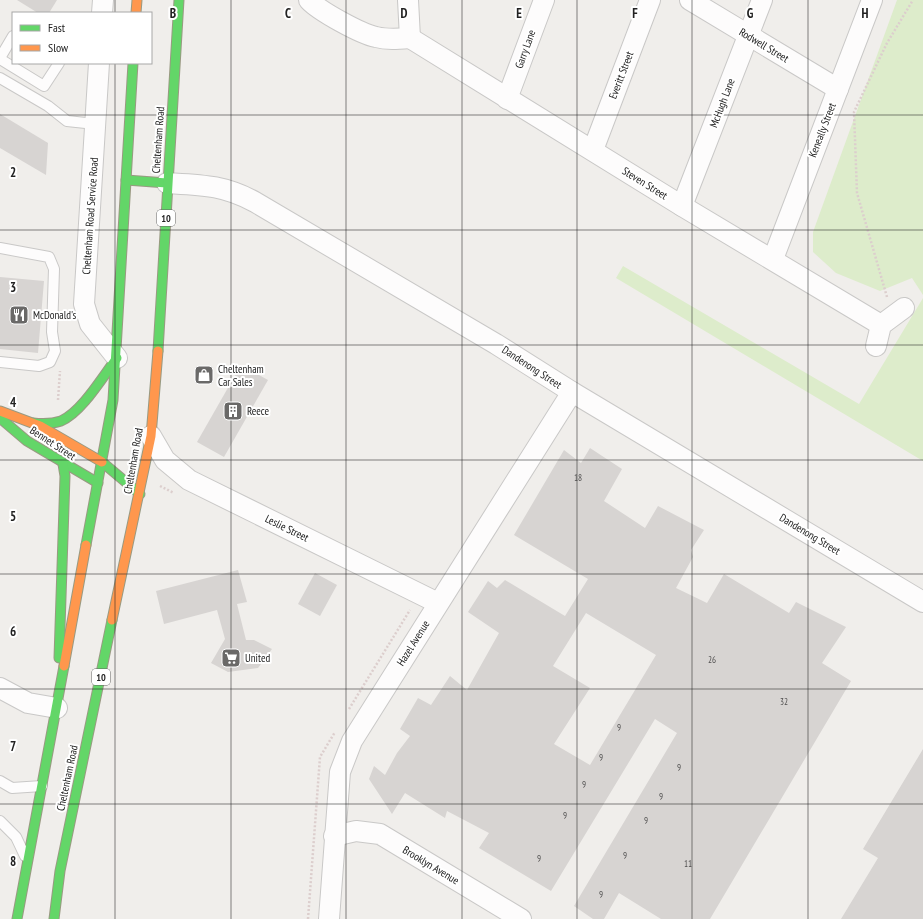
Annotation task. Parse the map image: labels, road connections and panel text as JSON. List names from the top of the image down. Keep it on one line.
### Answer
{"streets":{"main road":["Cheltenham Road","10","Dandenong Street","Bennet Street"],"street":["Rodwell Street","Garry Lane","Everitt Street","McHugh Lane","Keneally Street","Steven Street","Cheltenham Road Service Road","Leslie Street","Hazel Avenue","Brooklyn Avenue"]},"crossings":[["Rodwell Street","McHugh Lane"],["Rodwell Street","Keneally Street"],["Garry Lane","Steven Street"],["Everitt Street","Steven Street"],["McHugh Lane","Steven Street"],["Keneally Street","Steven Street"],["Cheltenham Road","Cheltenham Road Service Road"],["Cheltenham Road","Dandenong Street"],["Cheltenham Road","Bennet Street"],["Cheltenham Road","Leslie Street"],["Dandenong Street","Hazel Avenue"],["Leslie Street","Hazel Avenue"],["Hazel Avenue","Brooklyn Avenue"]],"places":{"restaurant":["McDonald's"],"shop":["Cheltenham Car Sales"],"building":["Reece"],"supermarket":["United"]},"house_numbers":["18","26","32","9","9","9","9","9","9","9","9","9","11","9"],"legend":["Fast","Slow"],"grid":{"columns":["B","C","D","E","F","G","H"],"rows":["2","3","4","5","6","7","8"]}}
